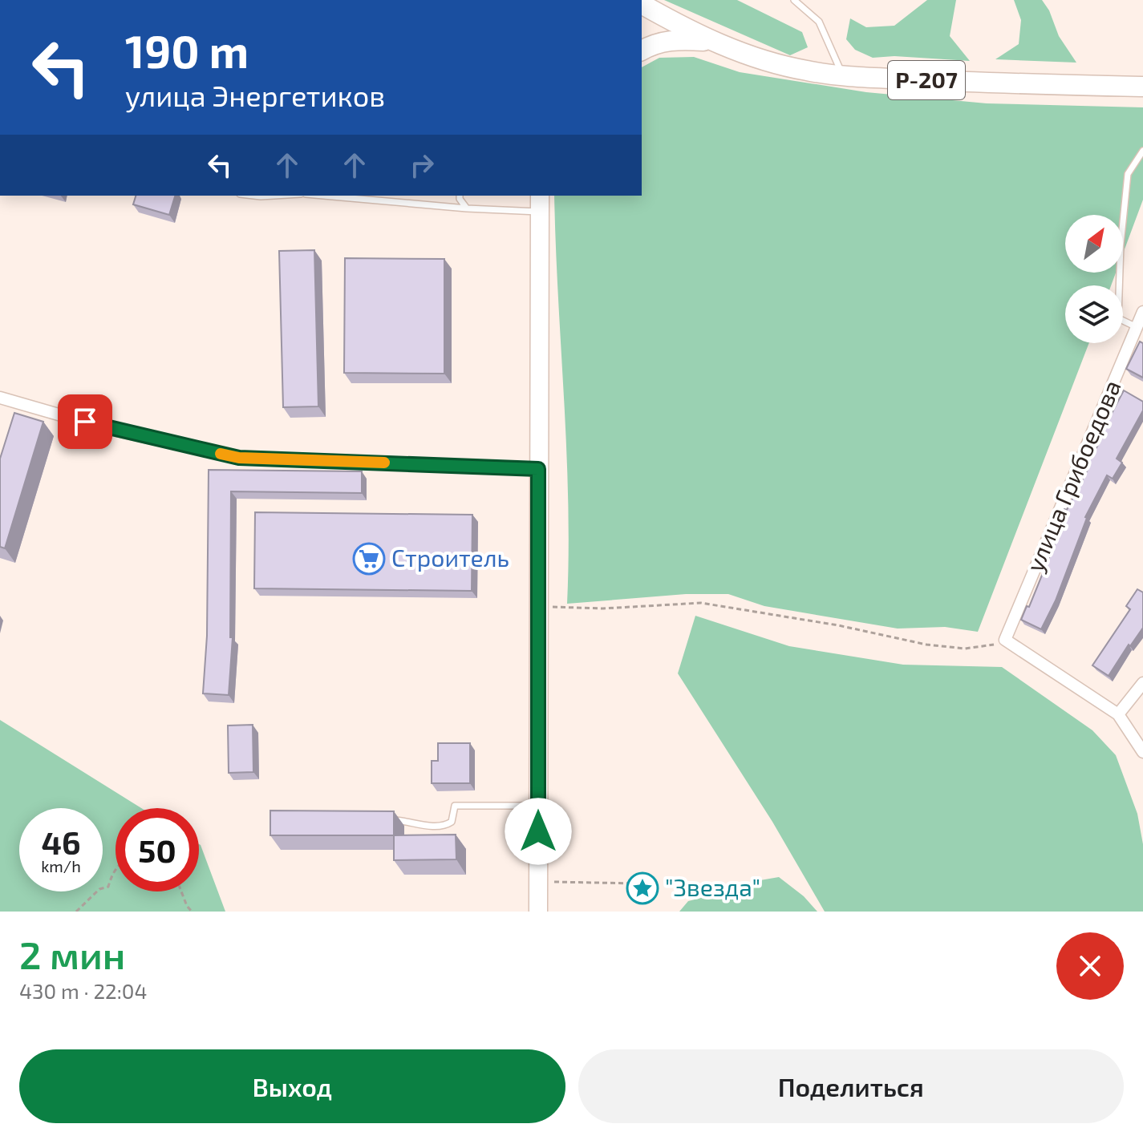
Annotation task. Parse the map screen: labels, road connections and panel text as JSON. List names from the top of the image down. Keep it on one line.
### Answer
{"streets":{"main road":["Р-207"],"street":["улица Грибоедова"]},"places":{"supermarket":["Строитель"],"place":["\"Звезда\""]},"north":"top right","page":{"turn":["190 m","улица Энергетиков"],"speed":"46 km/h","limit":"50","heading":["2 мин","430 m · 22:04"],"buttons":["Выход","Поделиться"]}}
